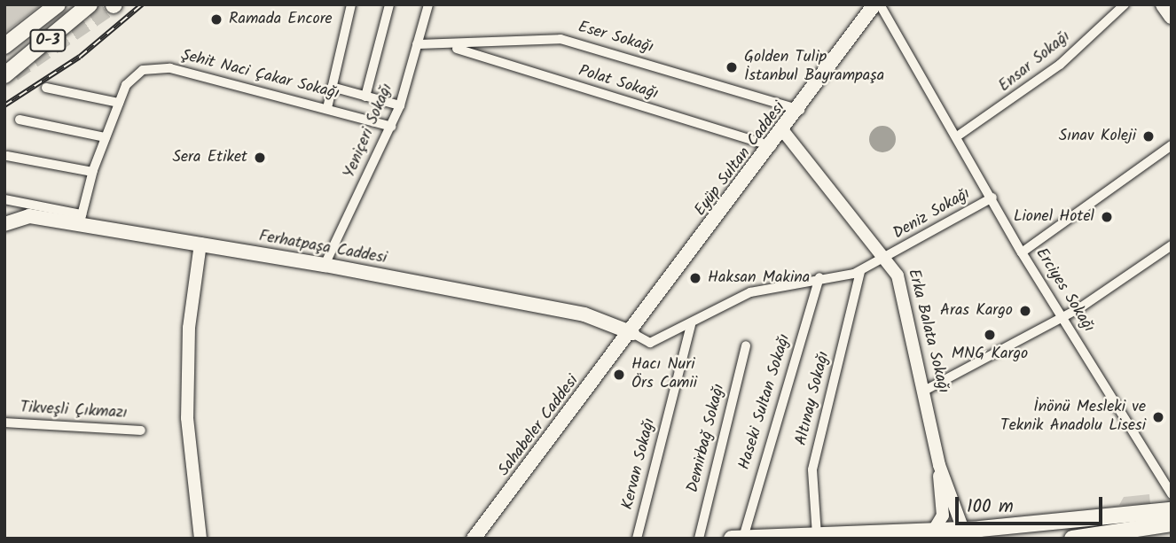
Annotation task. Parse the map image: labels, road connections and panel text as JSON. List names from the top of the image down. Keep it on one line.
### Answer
{"streets":{"main road":["O-3","Eyüp Sultan Caddesi","Ferhatpaşa Caddesi","Sahabeler Caddesi"],"street":["Eser Sokağı","Ensar Sokağı","Şehit Naci Çakar Sokağı","Polat Sokağı","Yeniçeri Sokağı","Deniz Sokağı","Erciyes Sokağı","Erka Balata Sokağı","Altınay Sokağı","Haseki Sultan Sokağı","Tikveşli Çıkmazı","Demirbağ Sokağı","Kervan Sokağı"]},"crossings":[["Eser Sokağı","Polat Sokağı"],["Eser Sokağı","Yeniçeri Sokağı"],["Eser Sokağı","Eyüp Sultan Caddesi"],["Ensar Sokağı","Erciyes Sokağı"],["Şehit Naci Çakar Sokağı","Yeniçeri Sokağı"],["Şehit Naci Çakar Sokağı","Ferhatpaşa Caddesi"],["Polat Sokağı","Eyüp Sultan Caddesi"],["Yeniçeri Sokağı","Ferhatpaşa Caddesi"],["Eyüp Sultan Caddesi","Deniz Sokağı"],["Eyüp Sultan Caddesi","Ferhatpaşa Caddesi"],["Eyüp Sultan Caddesi","Erka Balata Sokağı"],["Eyüp Sultan Caddesi","Sahabeler Caddesi"],["Deniz Sokağı","Ferhatpaşa Caddesi"],["Deniz Sokağı","Erciyes Sokağı"],["Deniz Sokağı","Erka Balata Sokağı"],["Deniz Sokağı","Altınay Sokağı"],["Deniz Sokağı","Haseki Sultan Sokağı"],["Deniz Sokağı","Sahabeler Caddesi"],["Deniz Sokağı","Kervan Sokağı"],["Ferhatpaşa Caddesi","Sahabeler Caddesi"]],"places":["Ramada Encore","Golden Tulip İstanbul Bayrampaşa","Sınav Koleji","Sera Etiket","Lionel Hotel","Haksan Makina","Aras Kargo","MNG Kargo","Hacı Nuri Örs Camii","İnönü Mesleki ve Teknik Anadolu Lisesi"],"scale_bar":"100 m"}
